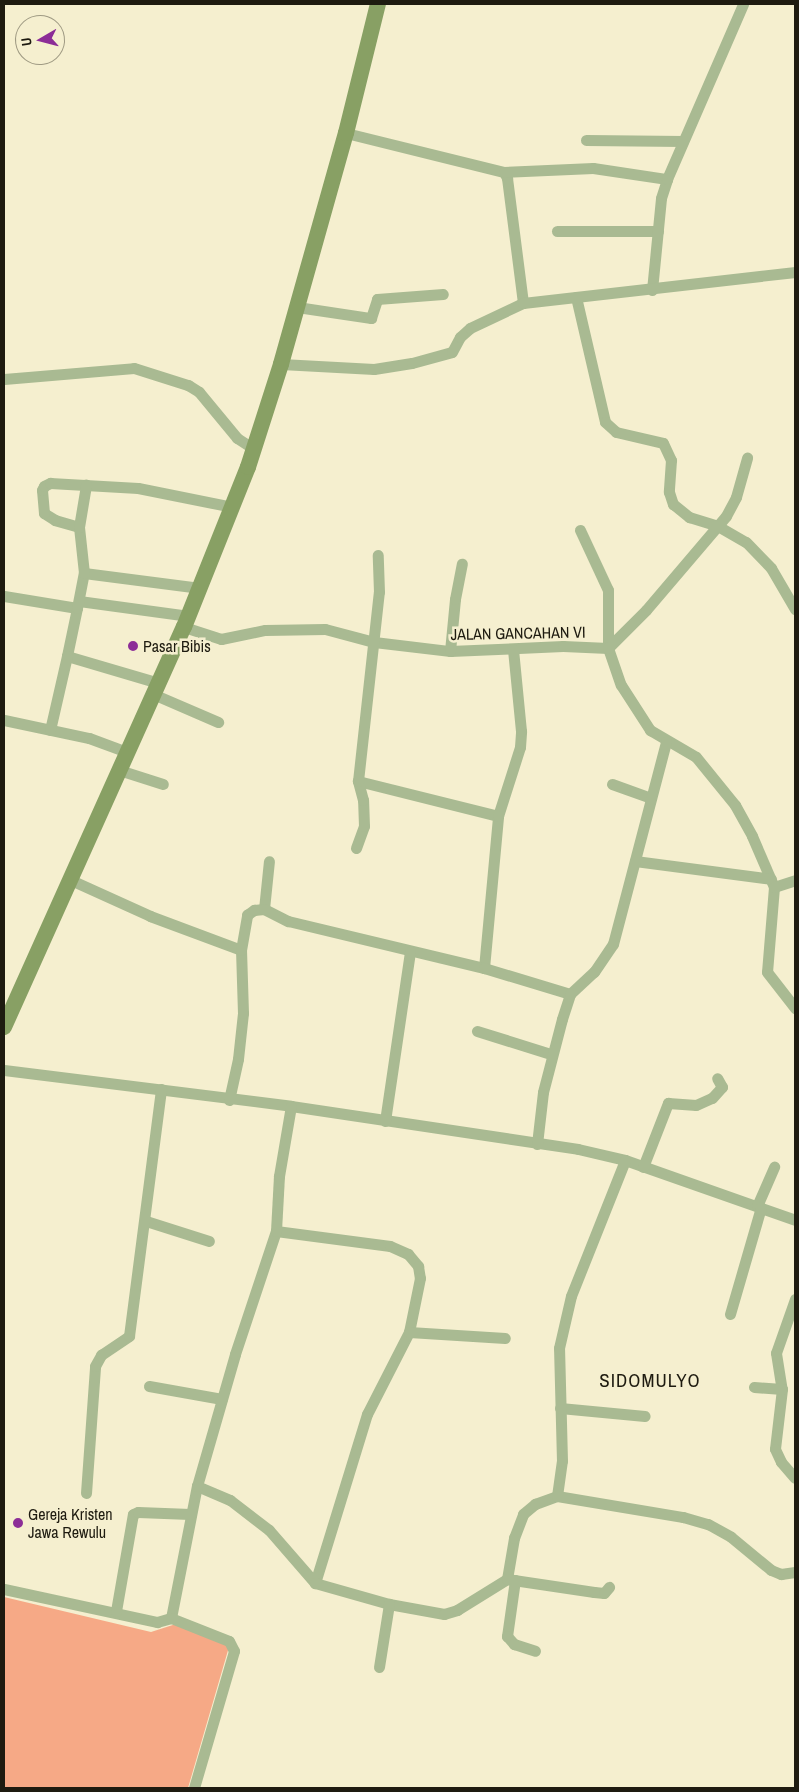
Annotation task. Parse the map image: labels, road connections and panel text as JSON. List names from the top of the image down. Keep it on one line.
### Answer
{"streets":{"street":["JALAN GANCAHAN VI"]},"districts":["SIDOMULYO"],"places":["Pasar Bibis","Gereja Kristen Jawa Rewulu"],"north":"left"}
